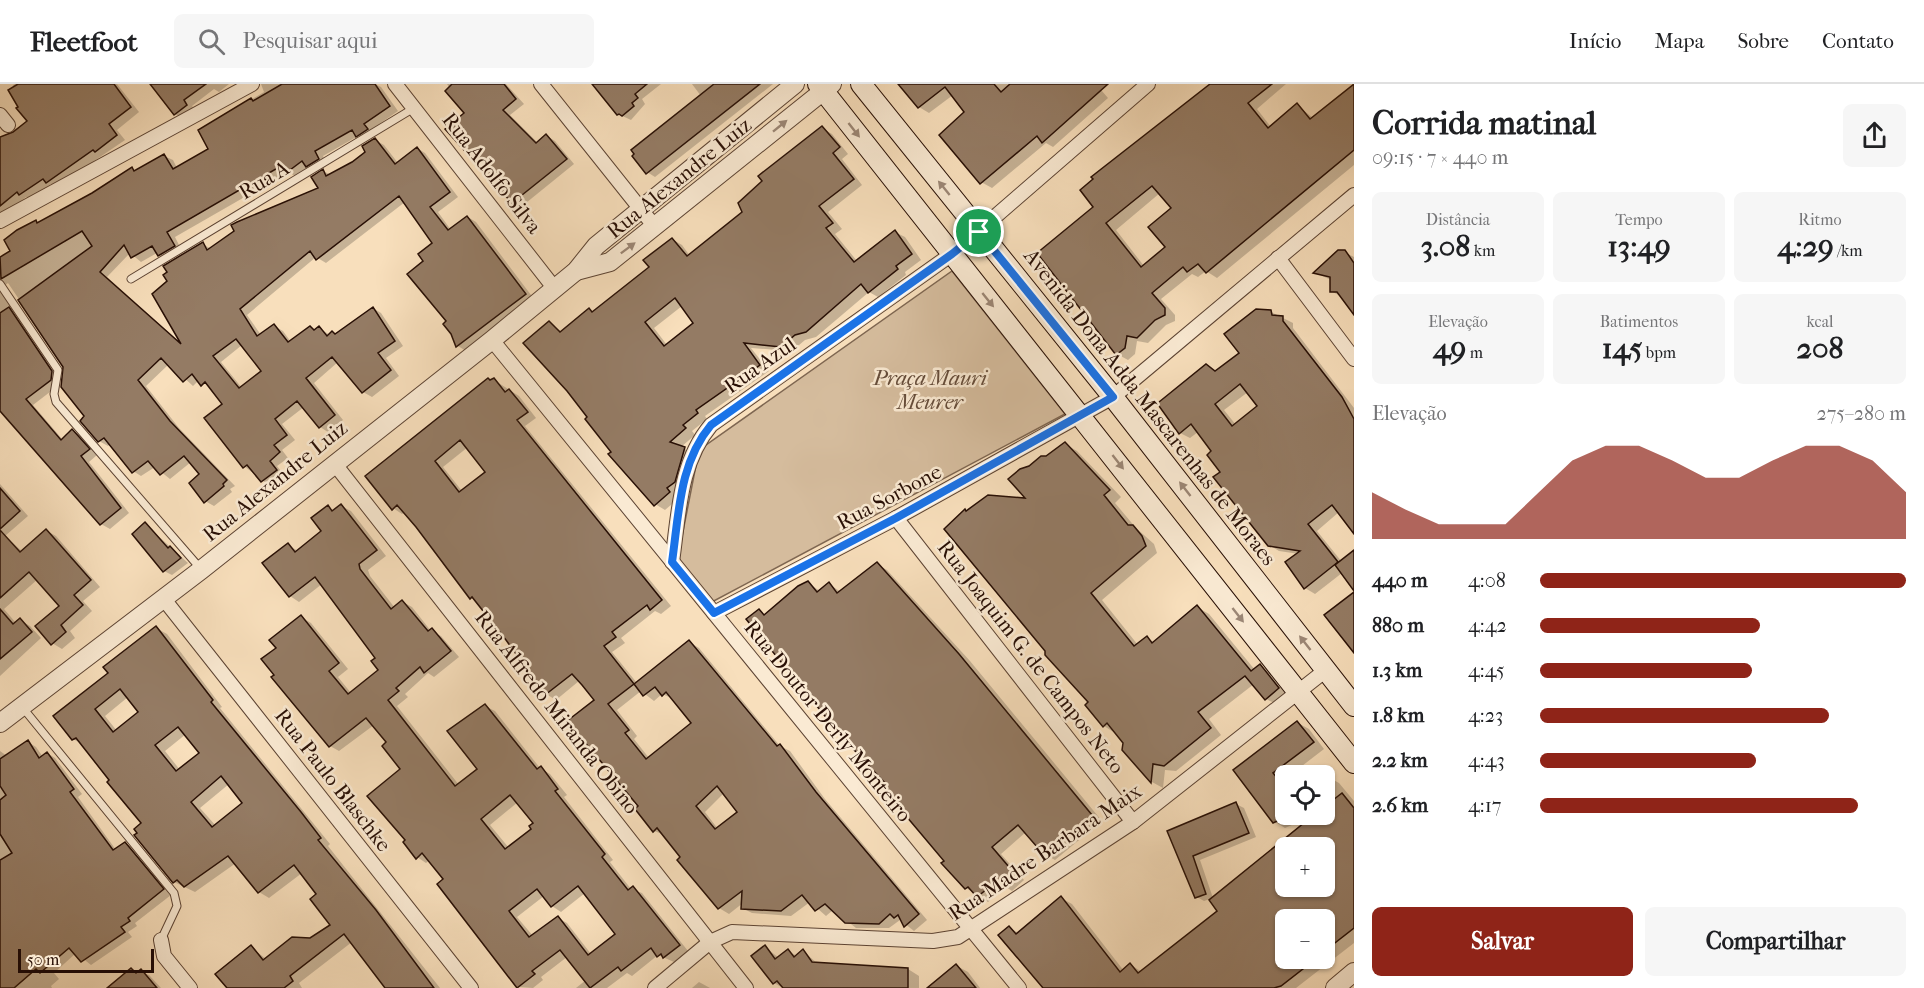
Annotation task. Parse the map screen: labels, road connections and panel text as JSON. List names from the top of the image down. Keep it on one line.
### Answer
{"streets":{"main road":["Avenida Dona Adda Mascarenhas de Moraes"],"street":["Rua Adolfo Silva","Rua Alexandre Luiz","Rua Azul","Rua Sorbone","Rua Joaquim G. de Campos Neto","Rua Alfredo Miranda Obino","Rua Doutor Derly Monteiro","Rua Paulo Blaschke","Rua Madre Barbara Maix"],"lane":["Rua A"]},"crossings":[["Rua Adolfo Silva","Rua Alexandre Luiz"],["Rua Adolfo Silva","Rua A"],["Rua Alexandre Luiz","Rua Alfredo Miranda Obino"],["Rua Alexandre Luiz","Rua Doutor Derly Monteiro"],["Rua Alexandre Luiz","Rua Paulo Blaschke"],["Rua Azul","Avenida Dona Adda Mascarenhas de Moraes"],["Rua Azul","Rua Doutor Derly Monteiro"],["Avenida Dona Adda Mascarenhas de Moraes","Rua Sorbone"],["Avenida Dona Adda Mascarenhas de Moraes","Rua Madre Barbara Maix"],["Rua Sorbone","Rua Joaquim G. de Campos Neto"],["Rua Sorbone","Rua Doutor Derly Monteiro"],["Rua Joaquim G. de Campos Neto","Rua Madre Barbara Maix"],["Rua Alfredo Miranda Obino","Rua Madre Barbara Maix"],["Rua Doutor Derly Monteiro","Rua Madre Barbara Maix"]],"parks":["Praça Mauri Meurer"],"scale_bar":"50 m","page":{"header":"Fleetfoot","search":"Pesquisar aqui","nav":["Início","Mapa","Sobre","Contato"],"heading":["Corrida matinal","09:15 · 7 × 440 m"],"stats":[["Distância","3.08 km"],["Tempo","13:49"],["Ritmo","4:29 /km"],["Elevação","49 m"],["Batimentos","145 bpm"],["kcal","208"]],"chart":["Elevação","275–280 m"],"list":[{"name":"440 m","note":"4:08"},{"name":"880 m","note":"4:42"},{"name":"1.3 km","note":"4:45"},{"name":"1.8 km","note":"4:23"},{"name":"2.2 km","note":"4:43"},{"name":"2.6 km","note":"4:17"}],"map_buttons":["+","−"],"buttons":["Salvar","Compartilhar"],"scale":"50 m"}}
